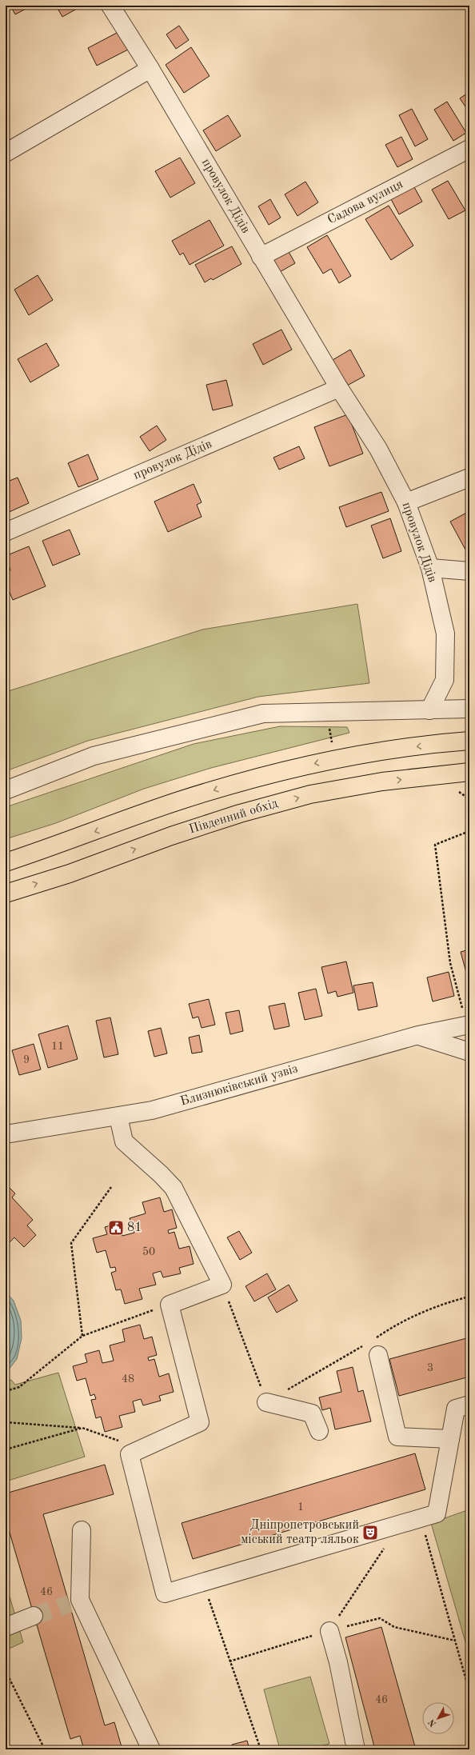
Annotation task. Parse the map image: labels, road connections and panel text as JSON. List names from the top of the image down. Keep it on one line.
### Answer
{"streets":{"main road":["Південний обхід"],"street":["провулок Дідів","Садова вулиця","Близнюківський узвіз"]},"crossings":[["провулок Дідів","Садова вулиця"]],"places":{"public building":["81"],"theatre":["Дніпропетровський міський театр ляльок"]},"house_numbers":["11","9","50","3","48","1","46","46"],"north":"bottom left"}
